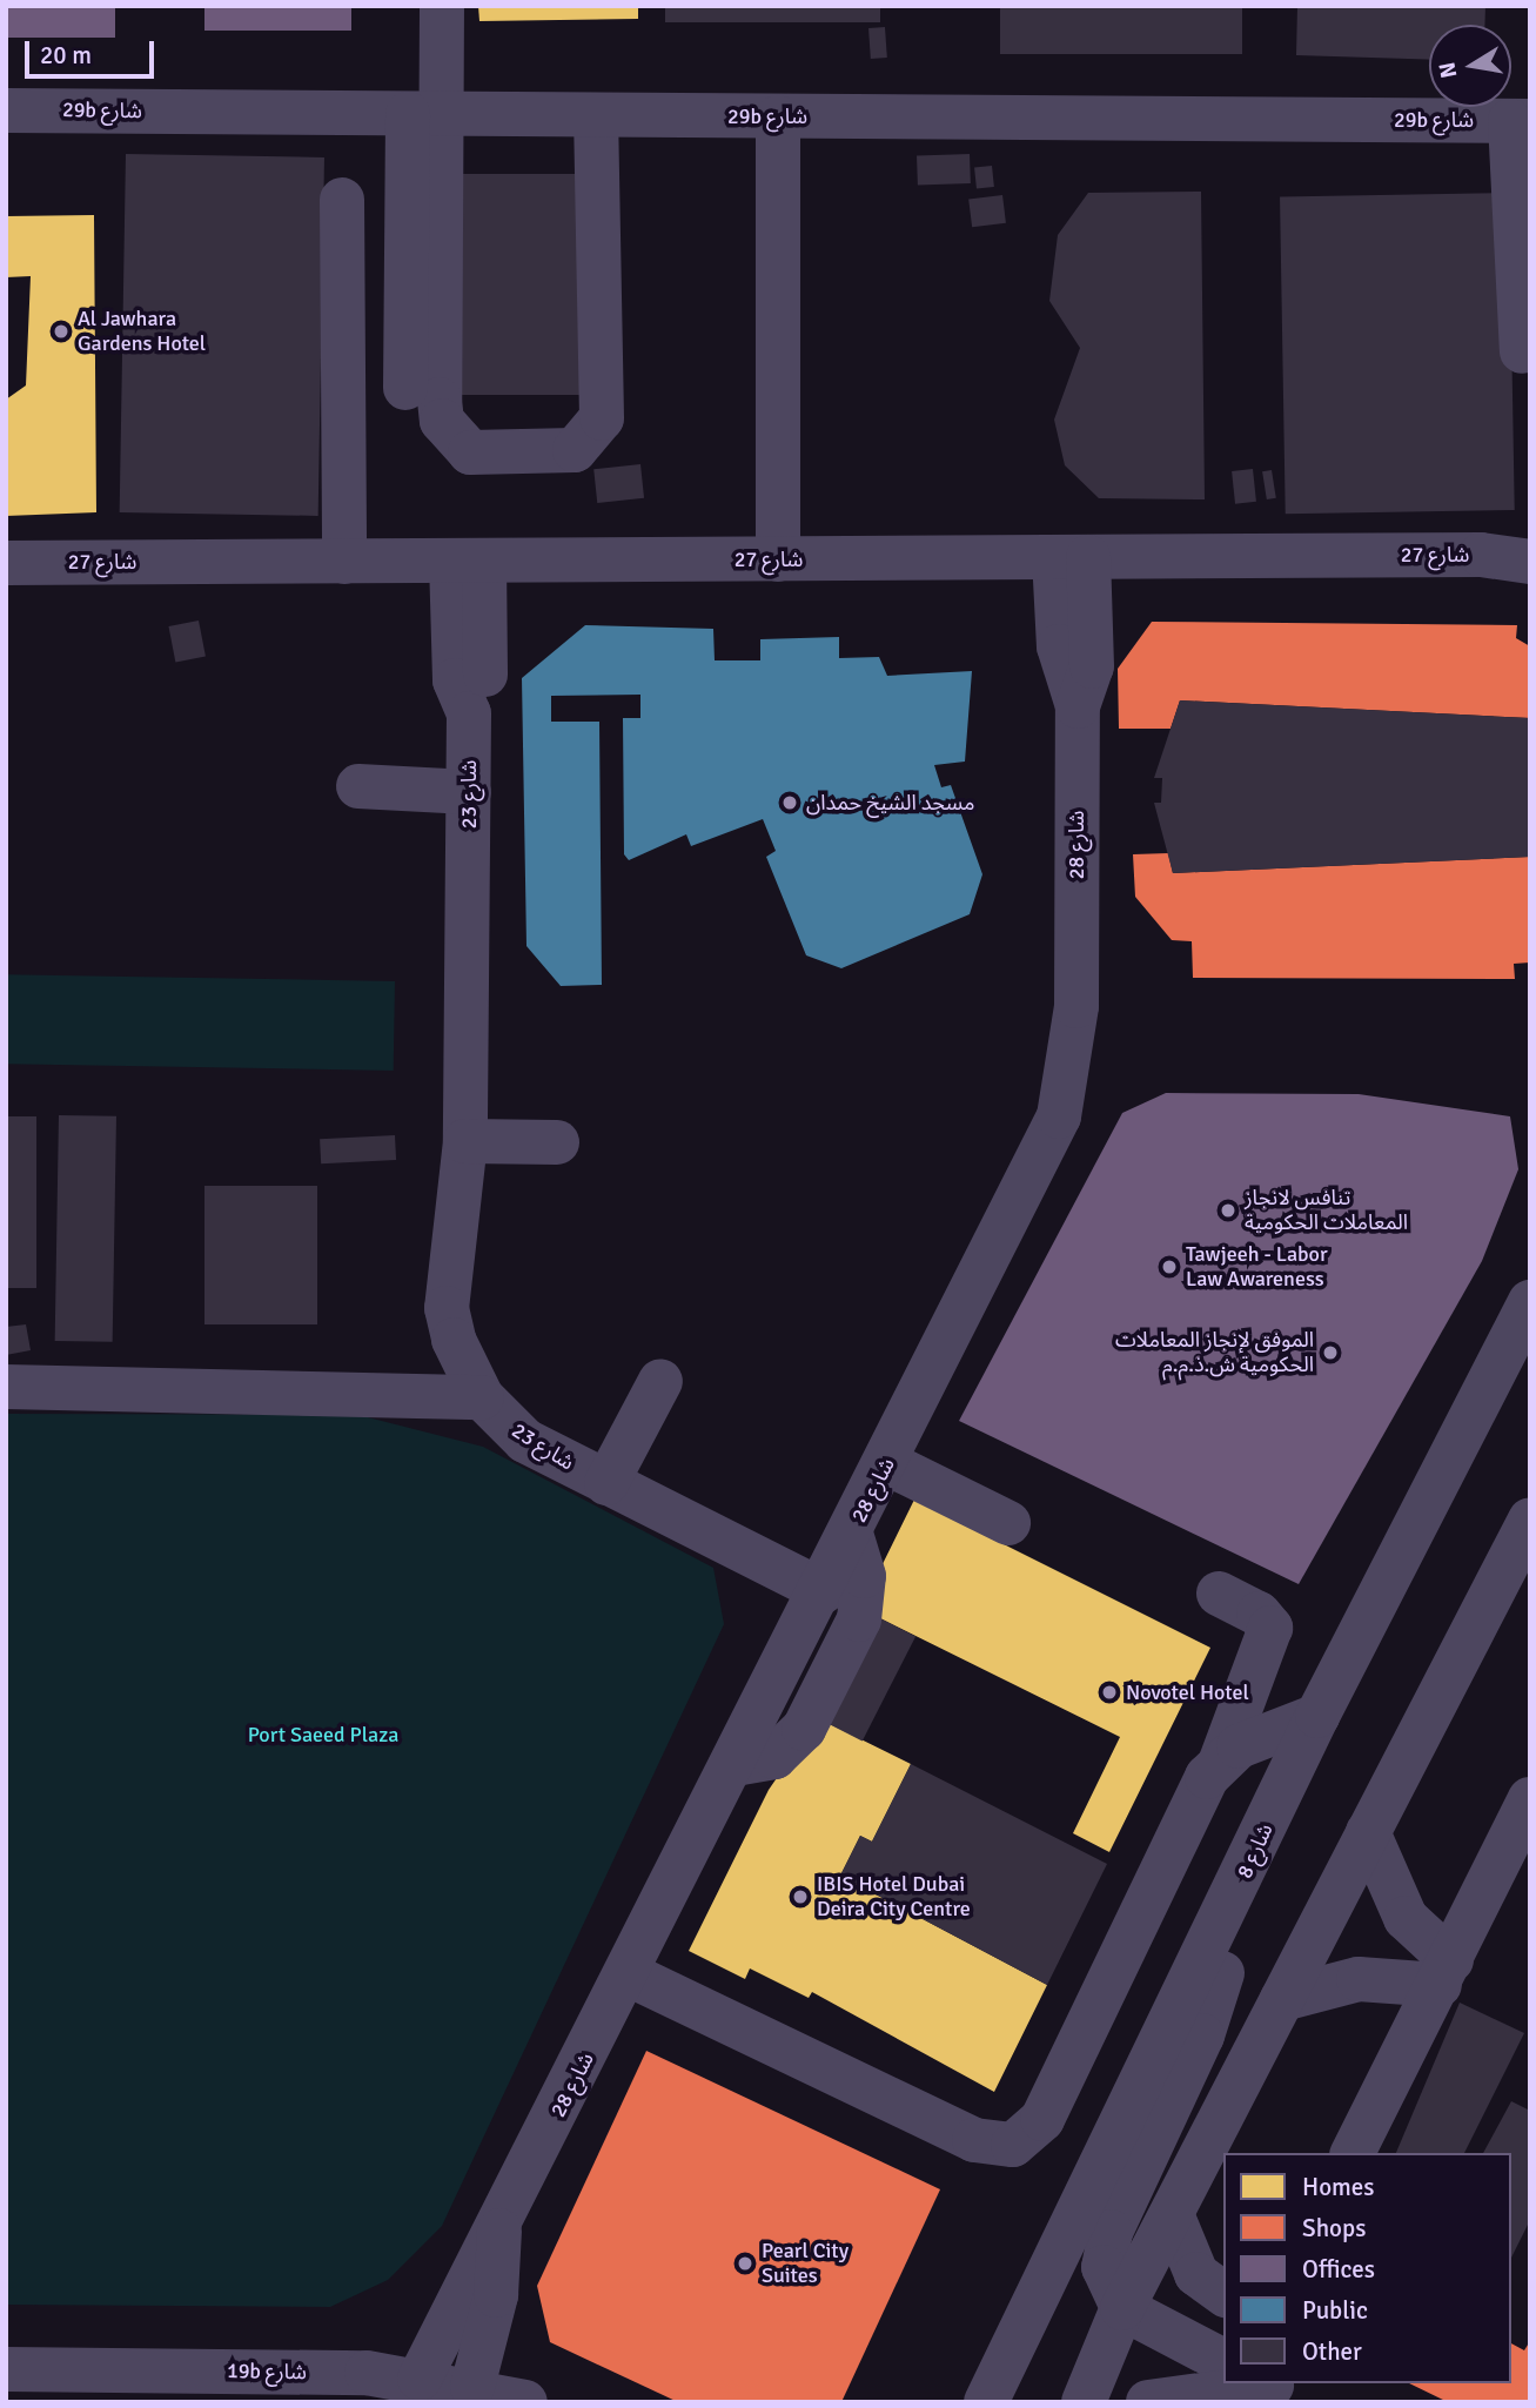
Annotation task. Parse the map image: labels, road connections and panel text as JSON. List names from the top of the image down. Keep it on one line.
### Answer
{"streets":{"street":["29b شارع","شارع 27","شارع 23","شارع 28","شارع 8","19b شارع"]},"crossings":[["شارع 27","شارع 23"],["شارع 27","شارع 28"],["شارع 23","شارع 28"],["شارع 28","19b شارع"]],"parks":["Port Saeed Plaza"],"places":["Al Jawhara Gardens Hotel","مسجد الشيخ حمدان","تنافس لانجاز المعاملات الحكومية","Tawjeeh - Labor Law Awareness","الموفق لإنجاز المعاملات الحكومية ش.ذ.م.م","Novotel Hotel","IBIS Hotel Dubai Deira City Centre","Pearl City Suites"],"legend":["Homes","Shops","Offices","Public","Other"],"scale_bar":"20 m","north":"left"}
